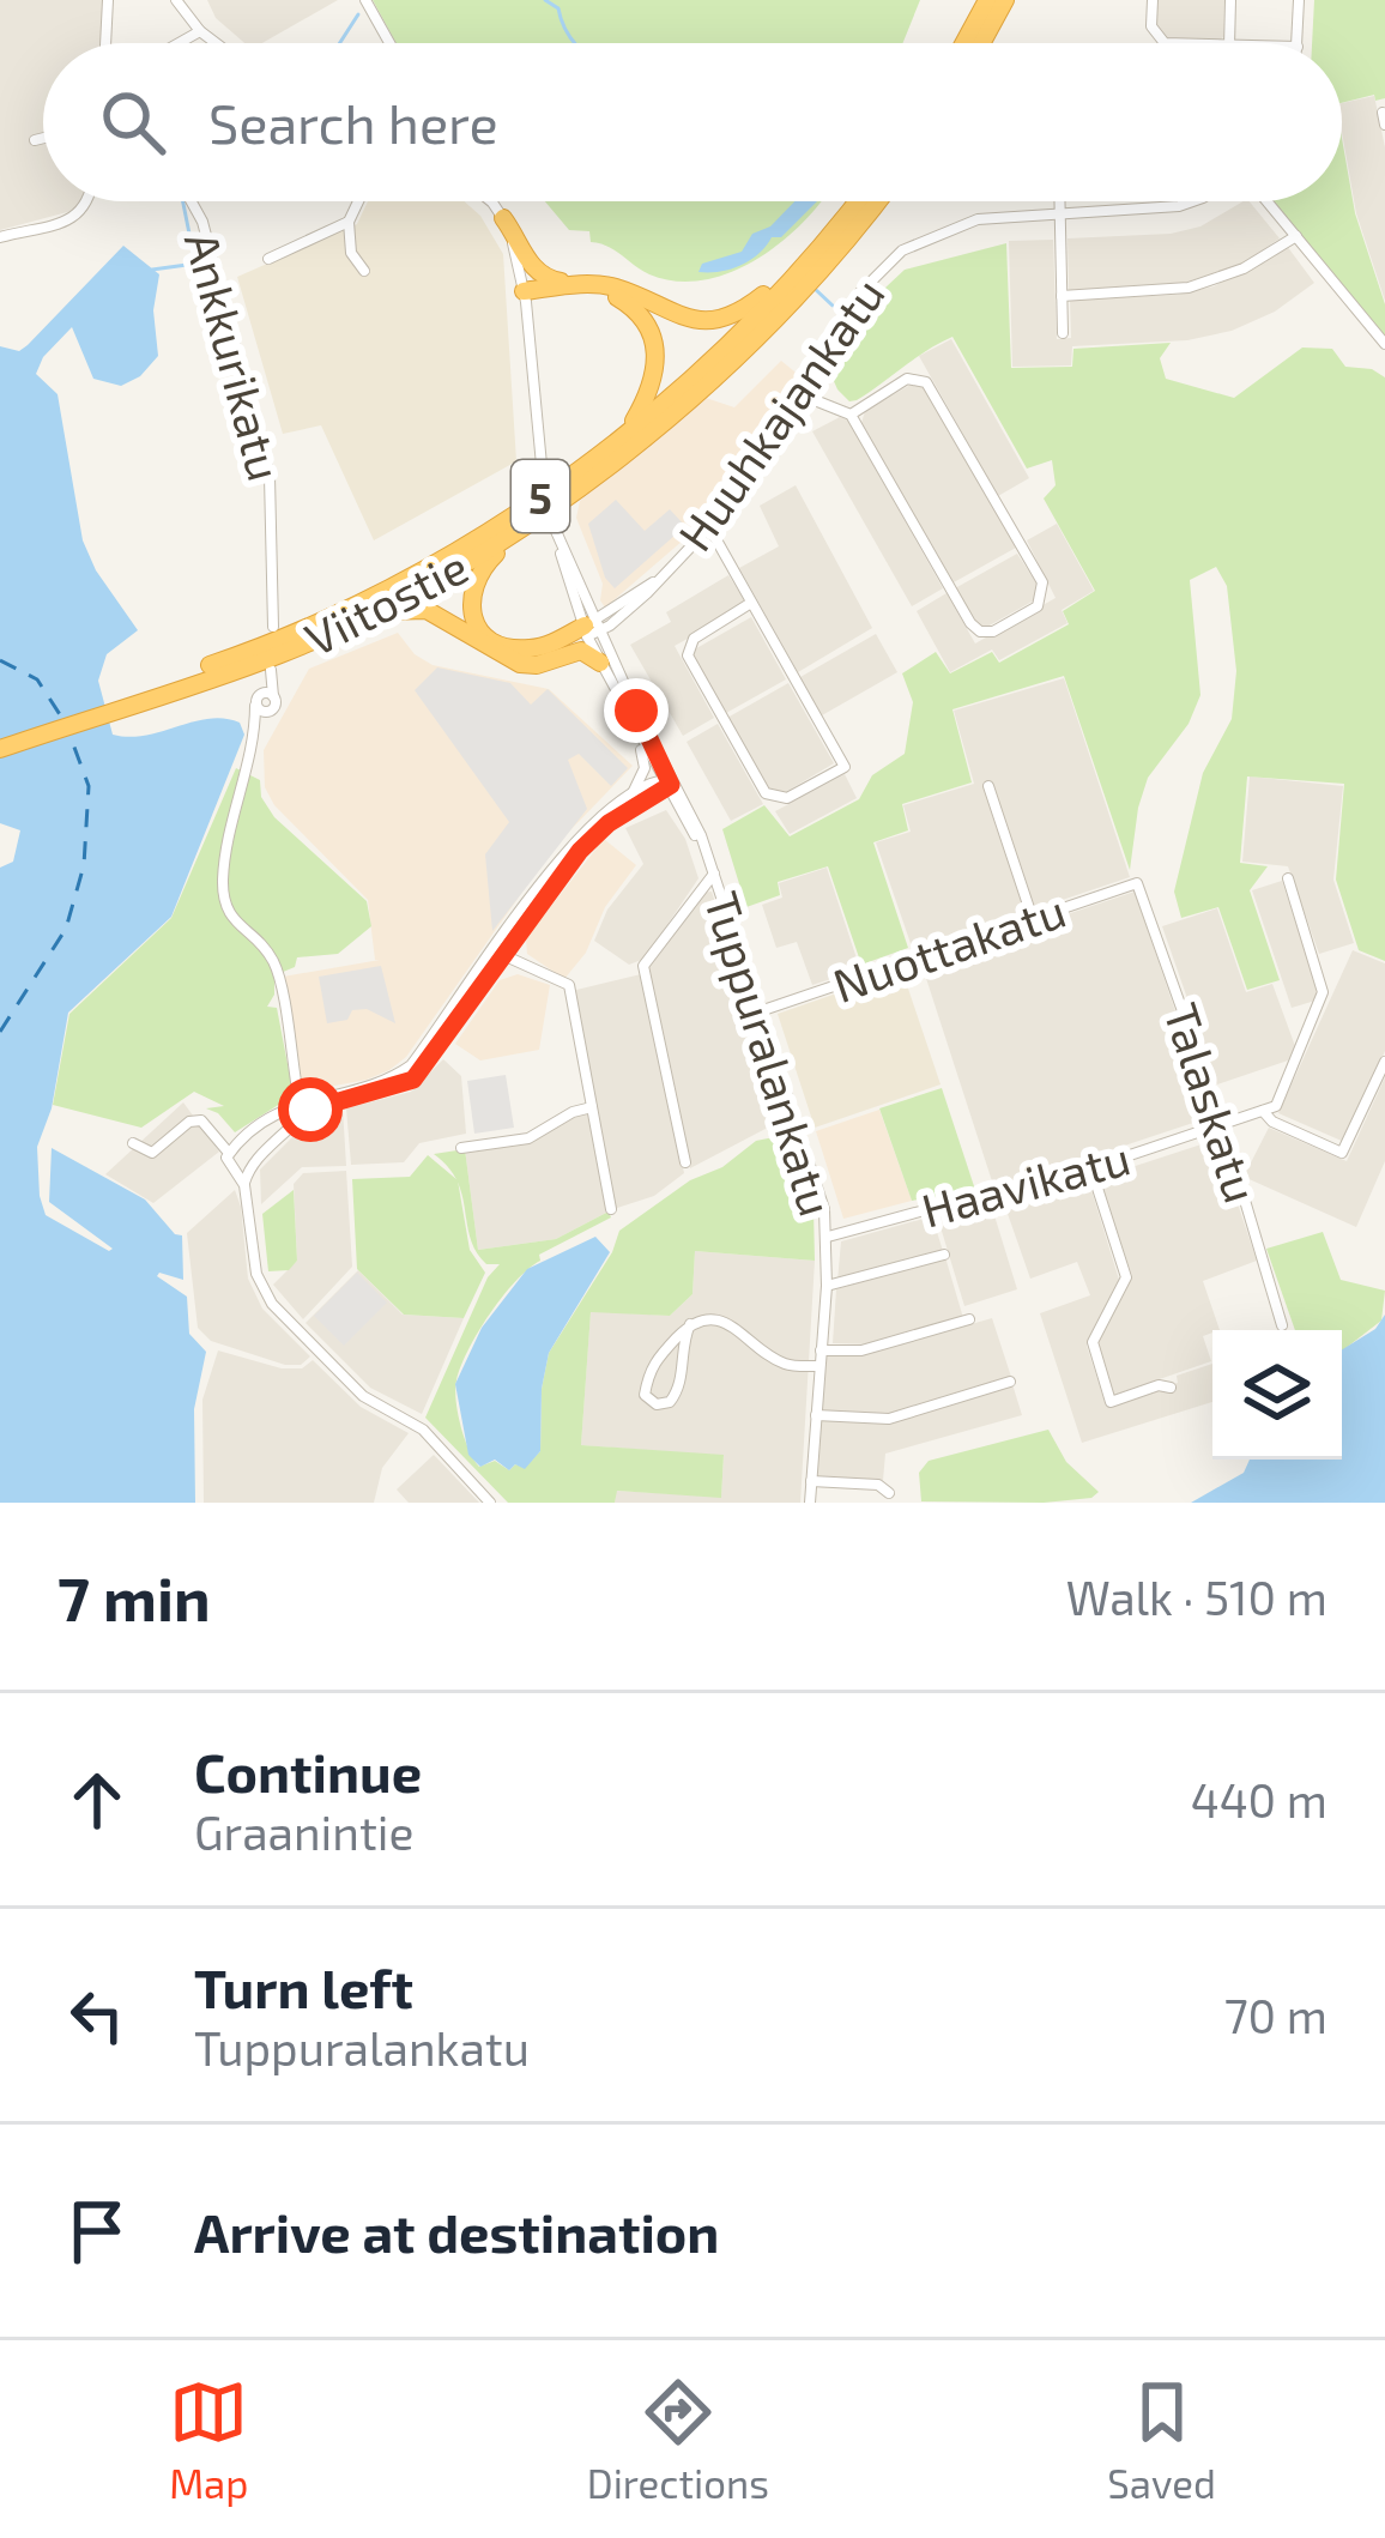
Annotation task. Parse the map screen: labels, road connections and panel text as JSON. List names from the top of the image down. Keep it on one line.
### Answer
{"streets":{"highway":["5","Viitostie"],"street":["Ankkurikatu","Huuhkajankatu","Nuottakatu","Tuppuralankatu","Talaskatu","Haavikatu"]},"crossings":[["Huuhkajankatu","Tuppuralankatu"],["Nuottakatu","Tuppuralankatu"],["Nuottakatu","Talaskatu"],["Tuppuralankatu","Haavikatu"],["Talaskatu","Haavikatu"]],"page":{"search":"Search here","heading":["7 min","Walk · 510 m"],"list":[["Continue","Graanintie","440 m"],["Turn left","Tuppuralankatu","70 m"],"Arrive at destination"],"nav":["Map","Directions","Saved"]}}
